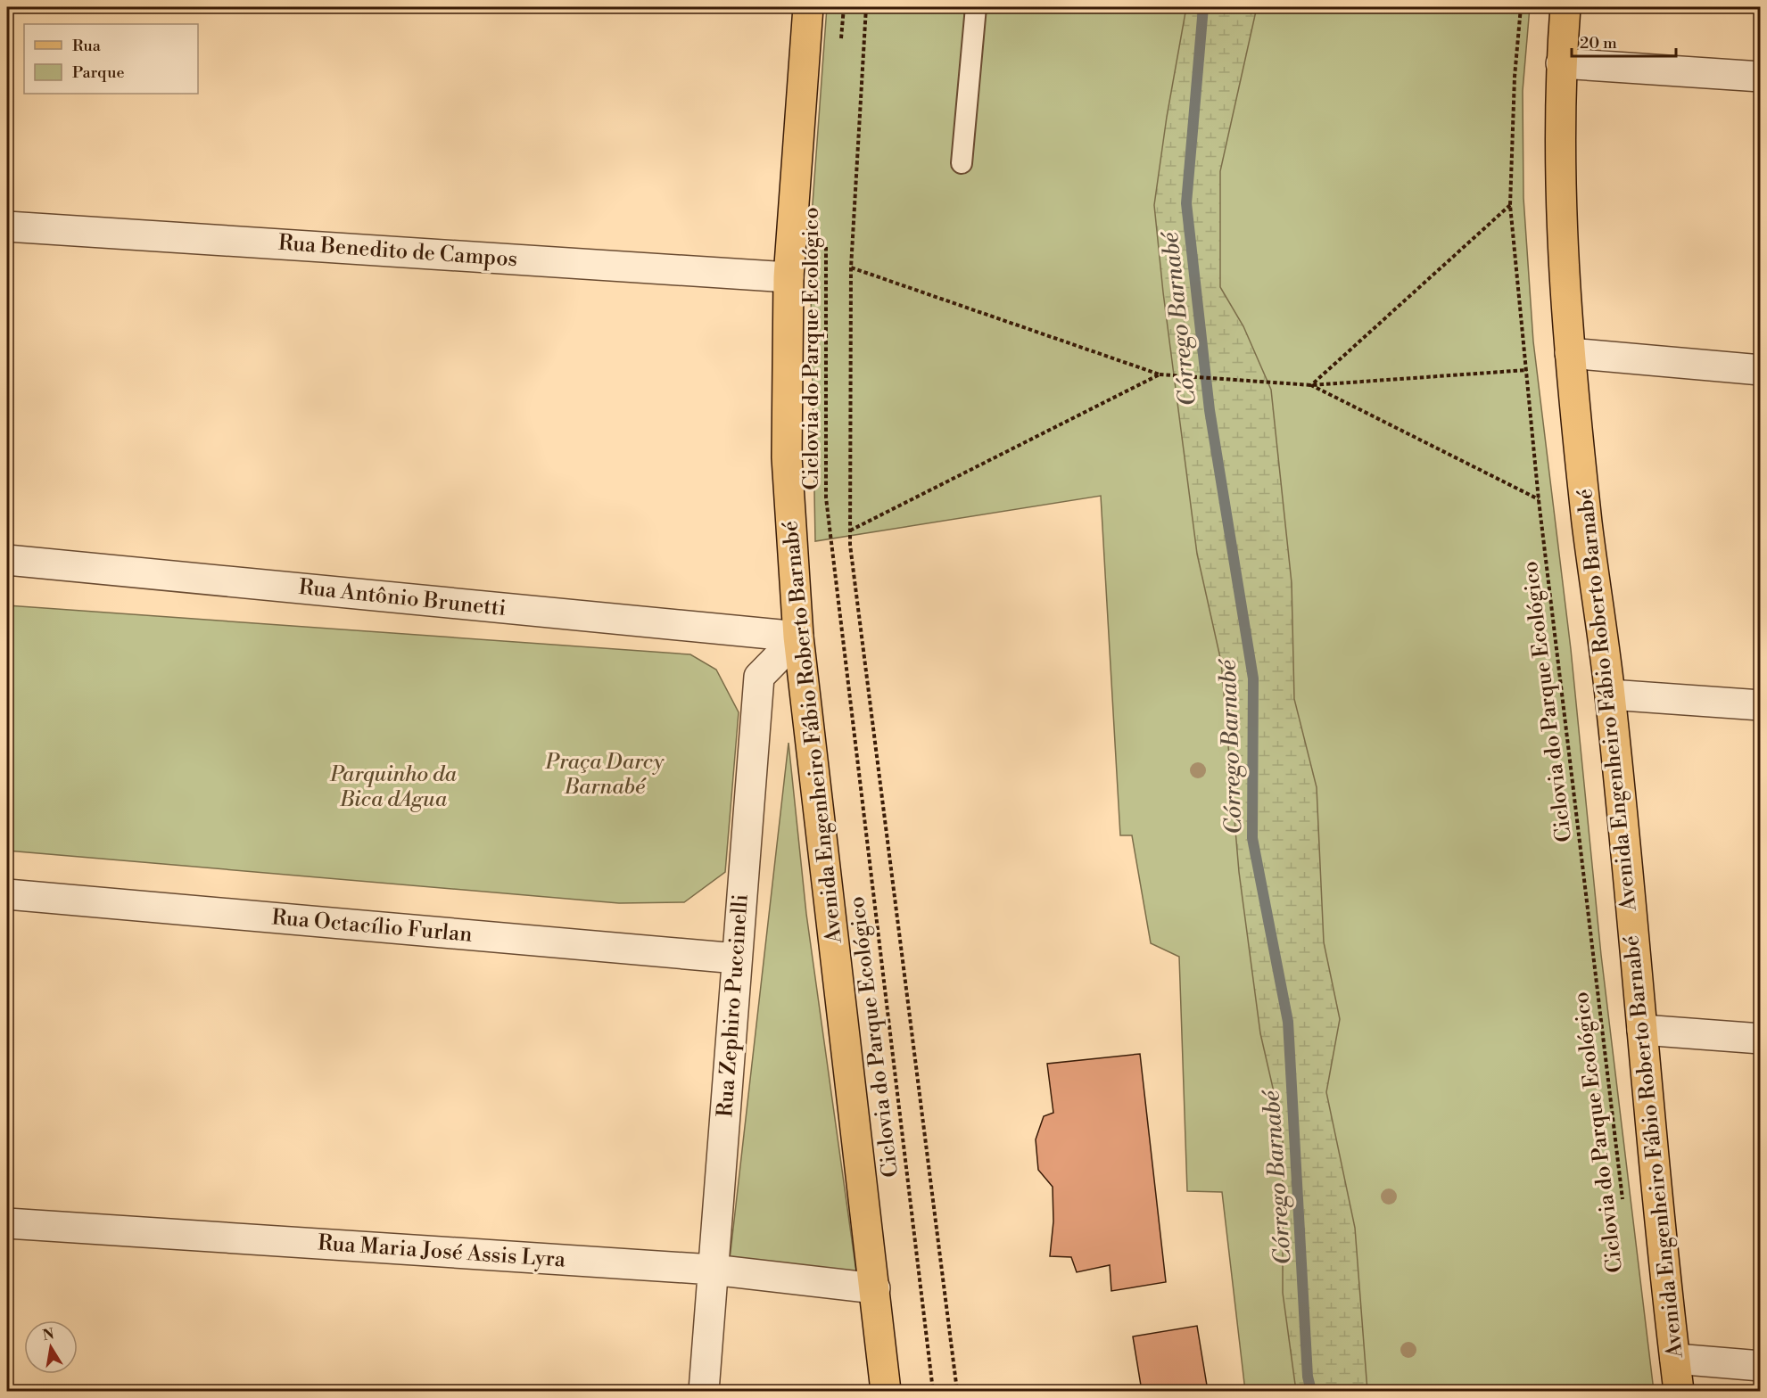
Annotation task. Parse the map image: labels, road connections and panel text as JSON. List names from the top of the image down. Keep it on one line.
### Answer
{"streets":{"main road":["Avenida Engenheiro Fábio Roberto Barnabé"],"street":["Rua Benedito de Campos","Rua Antônio Brunetti","Rua Octacílio Furlan","Rua Zephiro Puccinelli","Rua Maria José Assis Lyra"],"path":["Ciclovia do Parque Ecológico"]},"crossings":[["Rua Benedito de Campos","Avenida Engenheiro Fábio Roberto Barnabé"],["Rua Antônio Brunetti","Avenida Engenheiro Fábio Roberto Barnabé"],["Rua Antônio Brunetti","Rua Zephiro Puccinelli"],["Avenida Engenheiro Fábio Roberto Barnabé","Rua Zephiro Puccinelli"],["Avenida Engenheiro Fábio Roberto Barnabé","Rua Maria José Assis Lyra"],["Rua Octacílio Furlan","Rua Zephiro Puccinelli"],["Rua Zephiro Puccinelli","Rua Maria José Assis Lyra"]],"water":["Córrego Barnabé"],"parks":["Praça Darcy Barnabé","Parquinho da Bica dAgua"],"legend":["Rua","Parque"],"scale_bar":"20 m","north":"top"}
